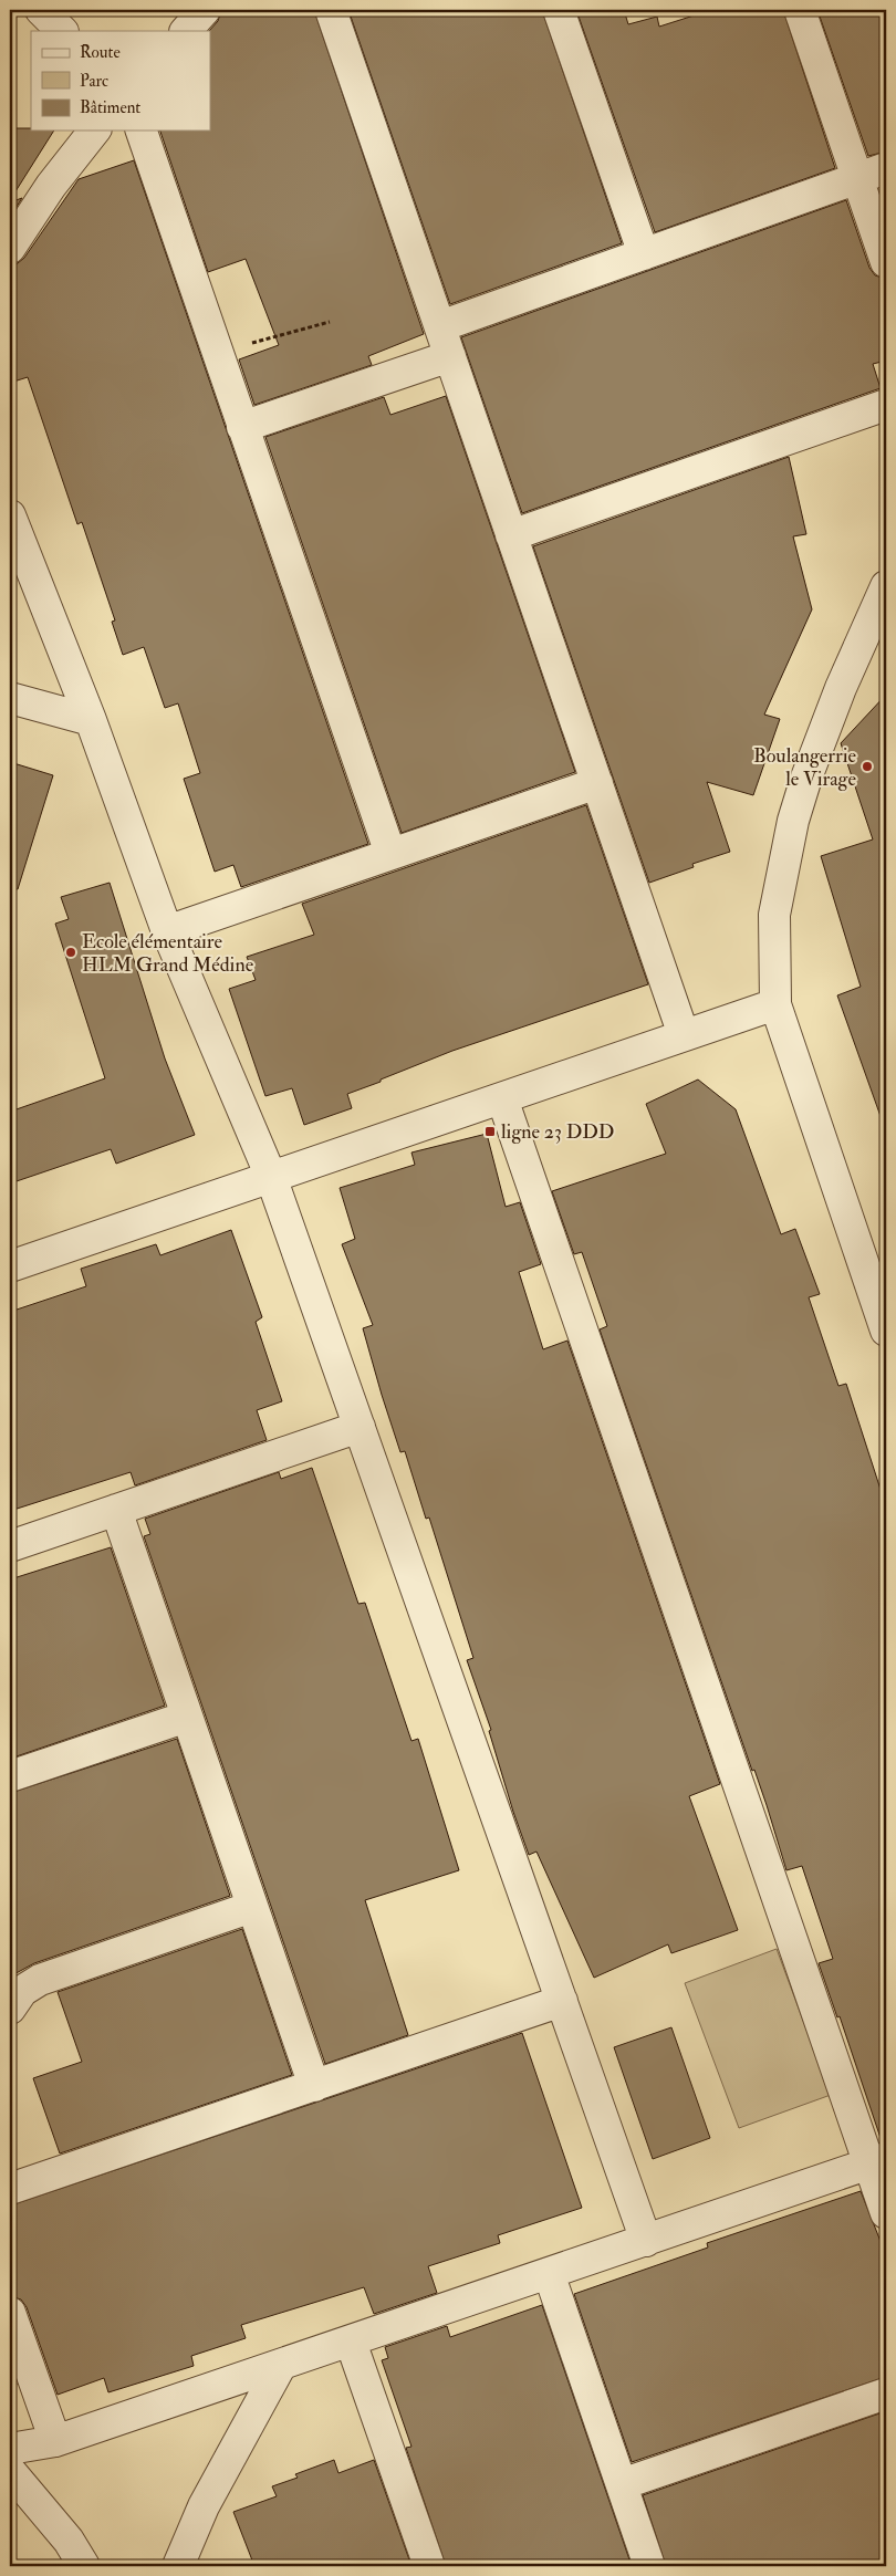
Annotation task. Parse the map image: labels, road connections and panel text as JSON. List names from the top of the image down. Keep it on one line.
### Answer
{"places":{"other":["Boulangerrie le Virage","Ecole élémentaire HLM Grand Médine"],"transit":["ligne 23 DDD"]},"legend":["Route","Parc","Bâtiment"]}
